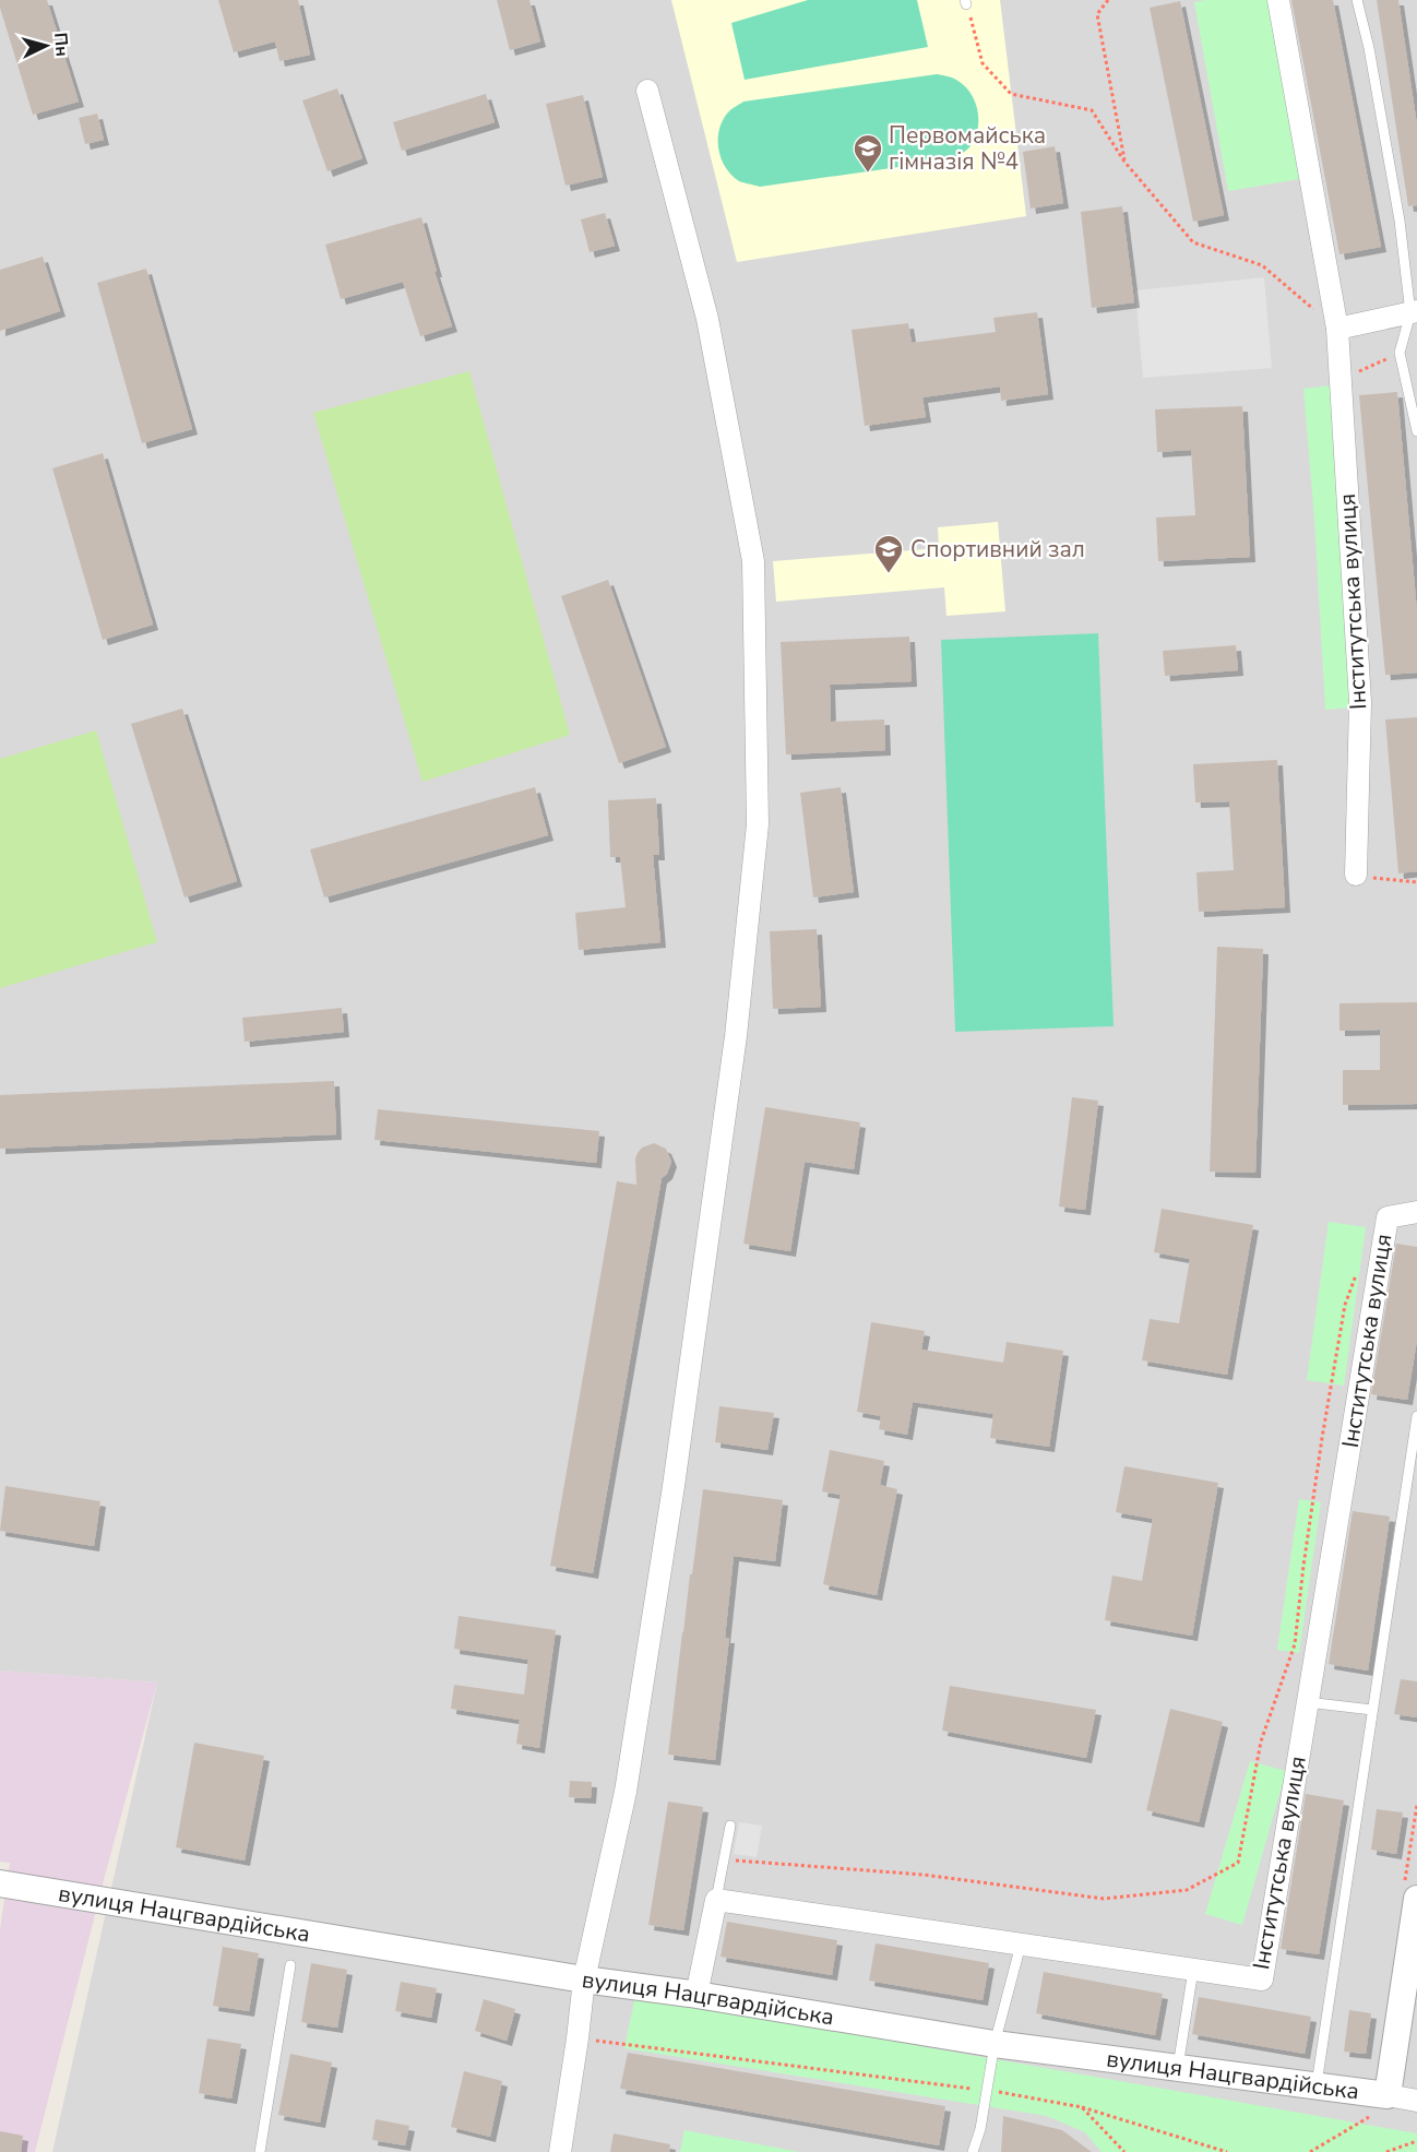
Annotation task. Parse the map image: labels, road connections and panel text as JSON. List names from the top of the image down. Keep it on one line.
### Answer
{"streets":{"street":["Інститутська вулиця","вулиця Нацгвардійська"]},"places":{"school or university":["Первомайська гімназія №4","Спортивний зал"]},"north":"right"}
